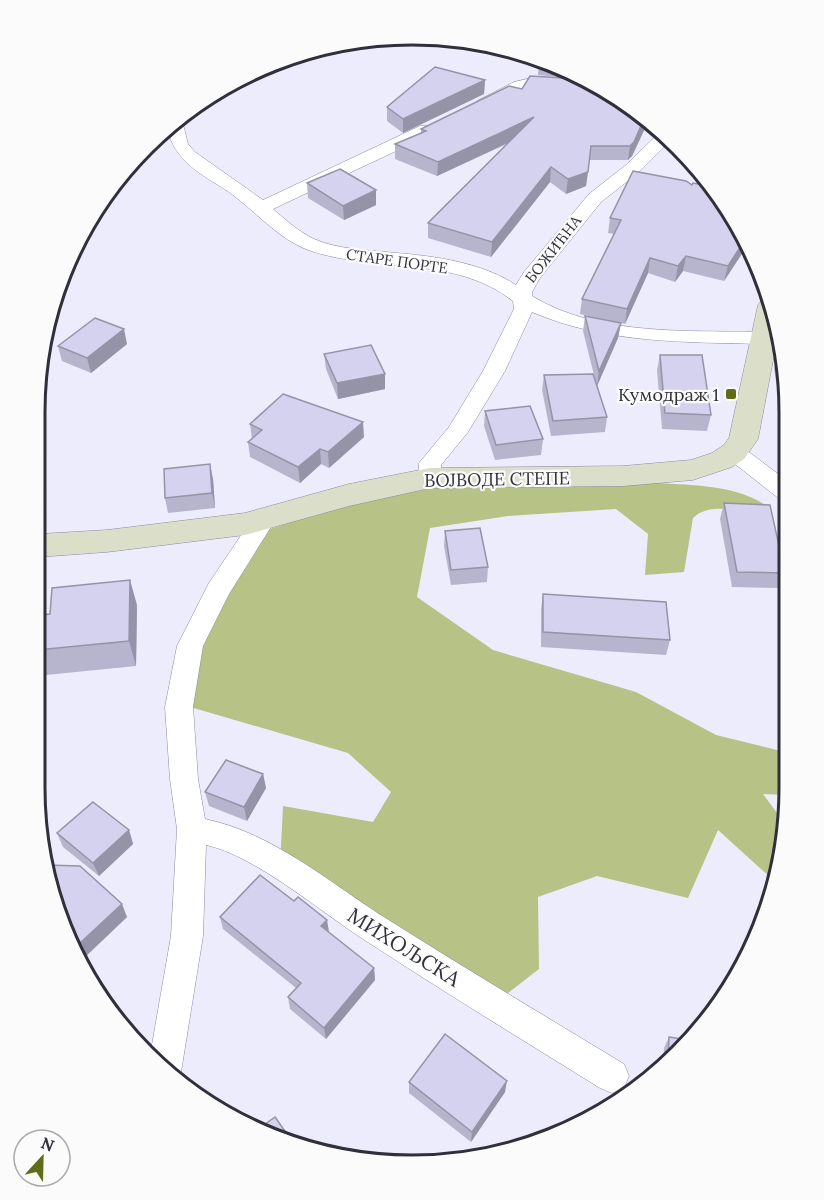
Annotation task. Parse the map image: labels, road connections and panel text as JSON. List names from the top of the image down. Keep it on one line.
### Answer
{"streets":{"street":["БОЖИЋНА","СТАРЕ ПОРТЕ","ВОЈВОДЕ СТЕПЕ","МИХОЉСКА"]},"crossings":[["БОЖИЋНА","СТАРЕ ПОРТЕ"],["БОЖИЋНА","ВОЈВОДЕ СТЕПЕ"]],"places":{"transit":["Кумодраж 1"]},"north":"top"}
